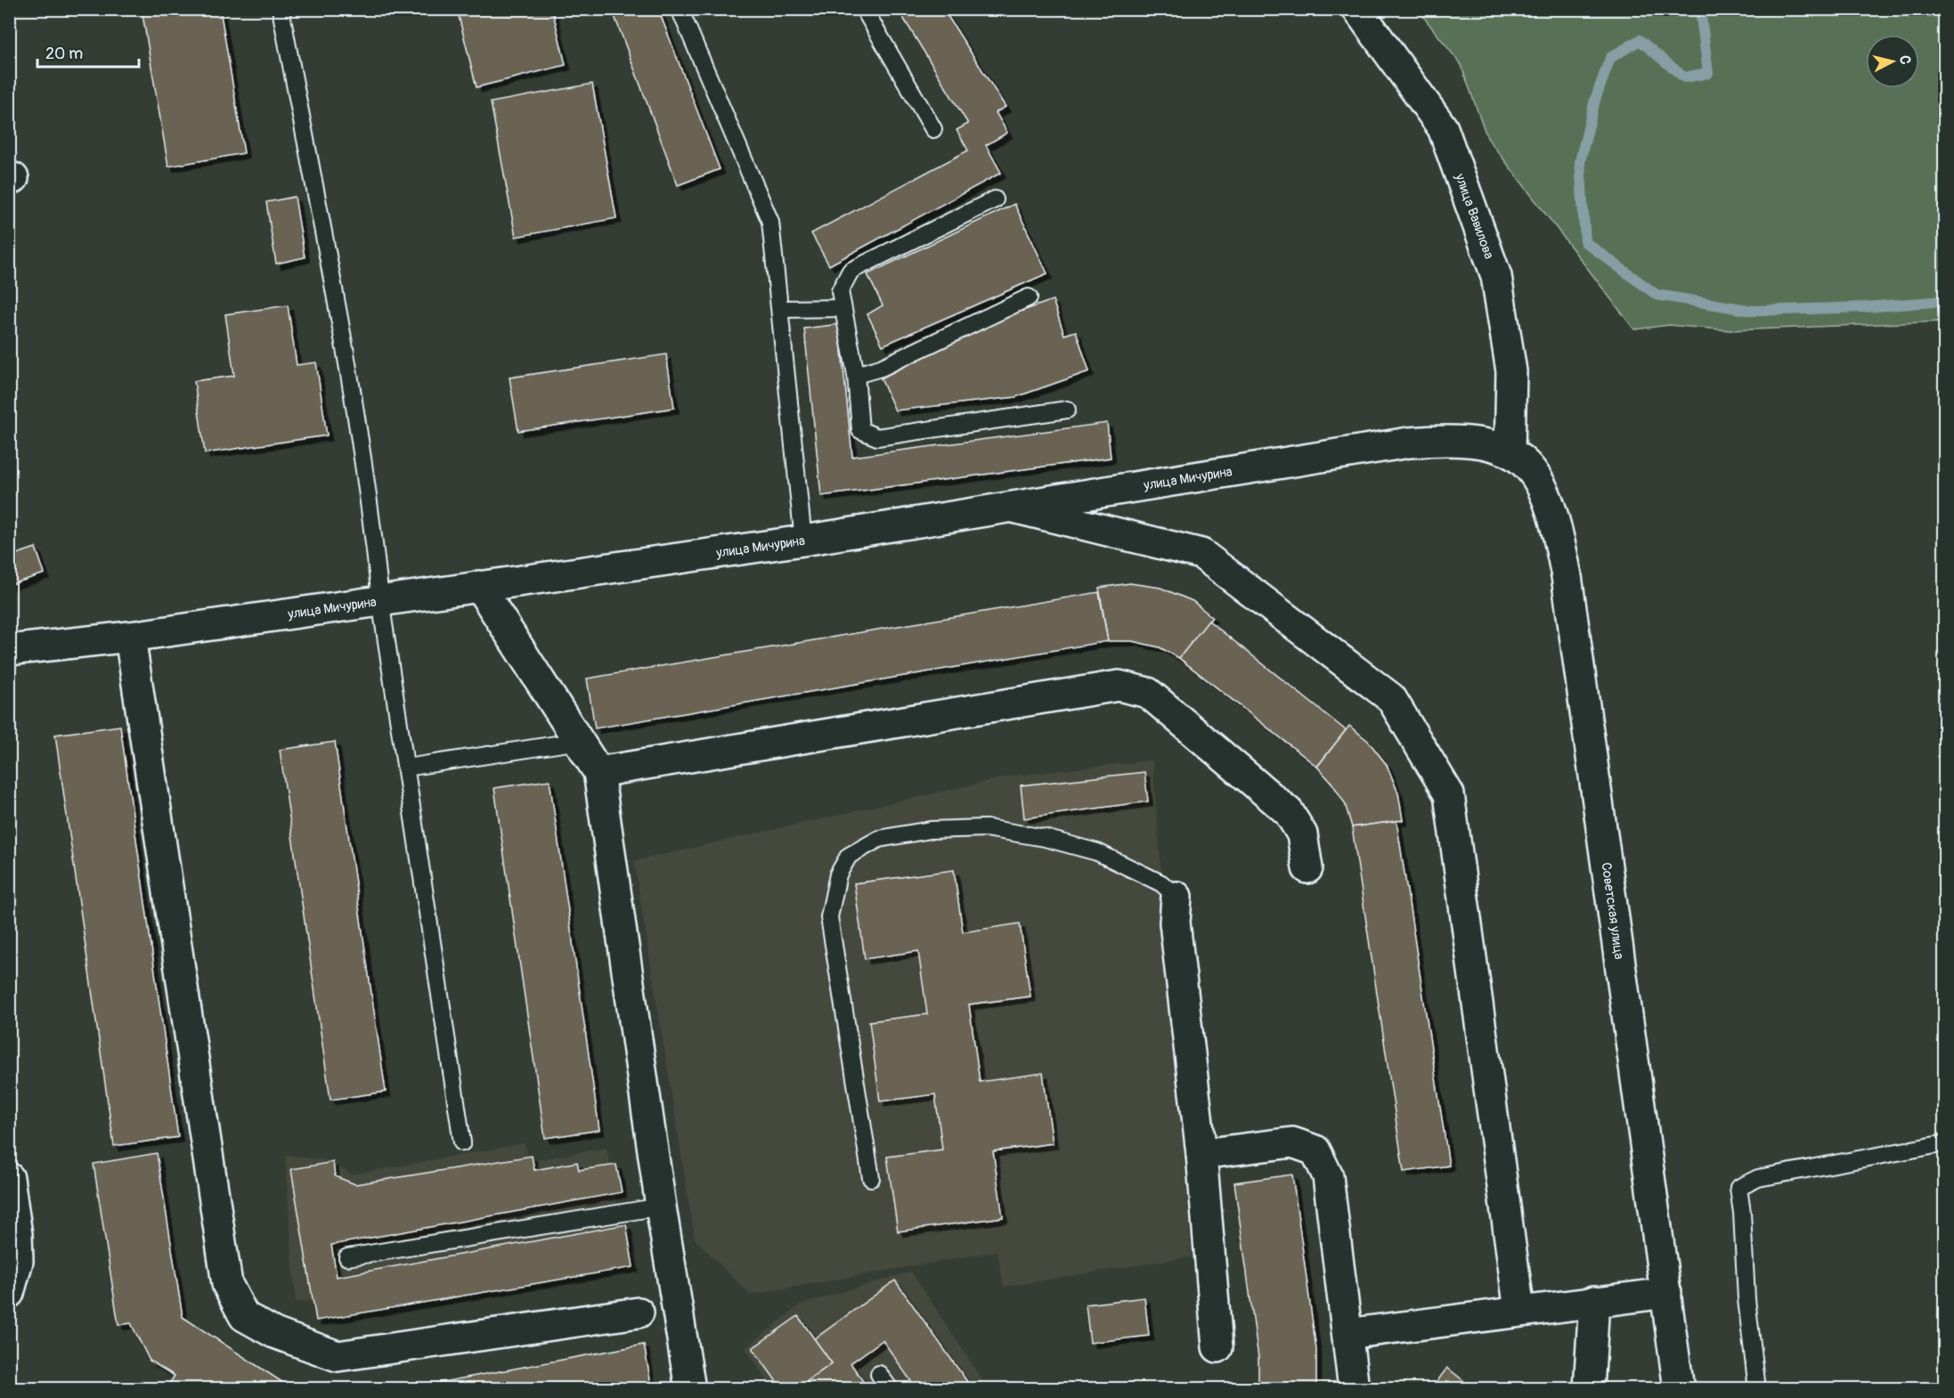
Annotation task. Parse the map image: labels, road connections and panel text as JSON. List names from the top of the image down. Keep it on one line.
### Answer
{"streets":{"street":["улица Вавилова","улица Мичурина","Советская улица"]},"crossings":[["улица Вавилова","улица Мичурина"],["улица Вавилова","Советская улица"],["улица Мичурина","Советская улица"]],"scale_bar":"20 m","north":"right"}
